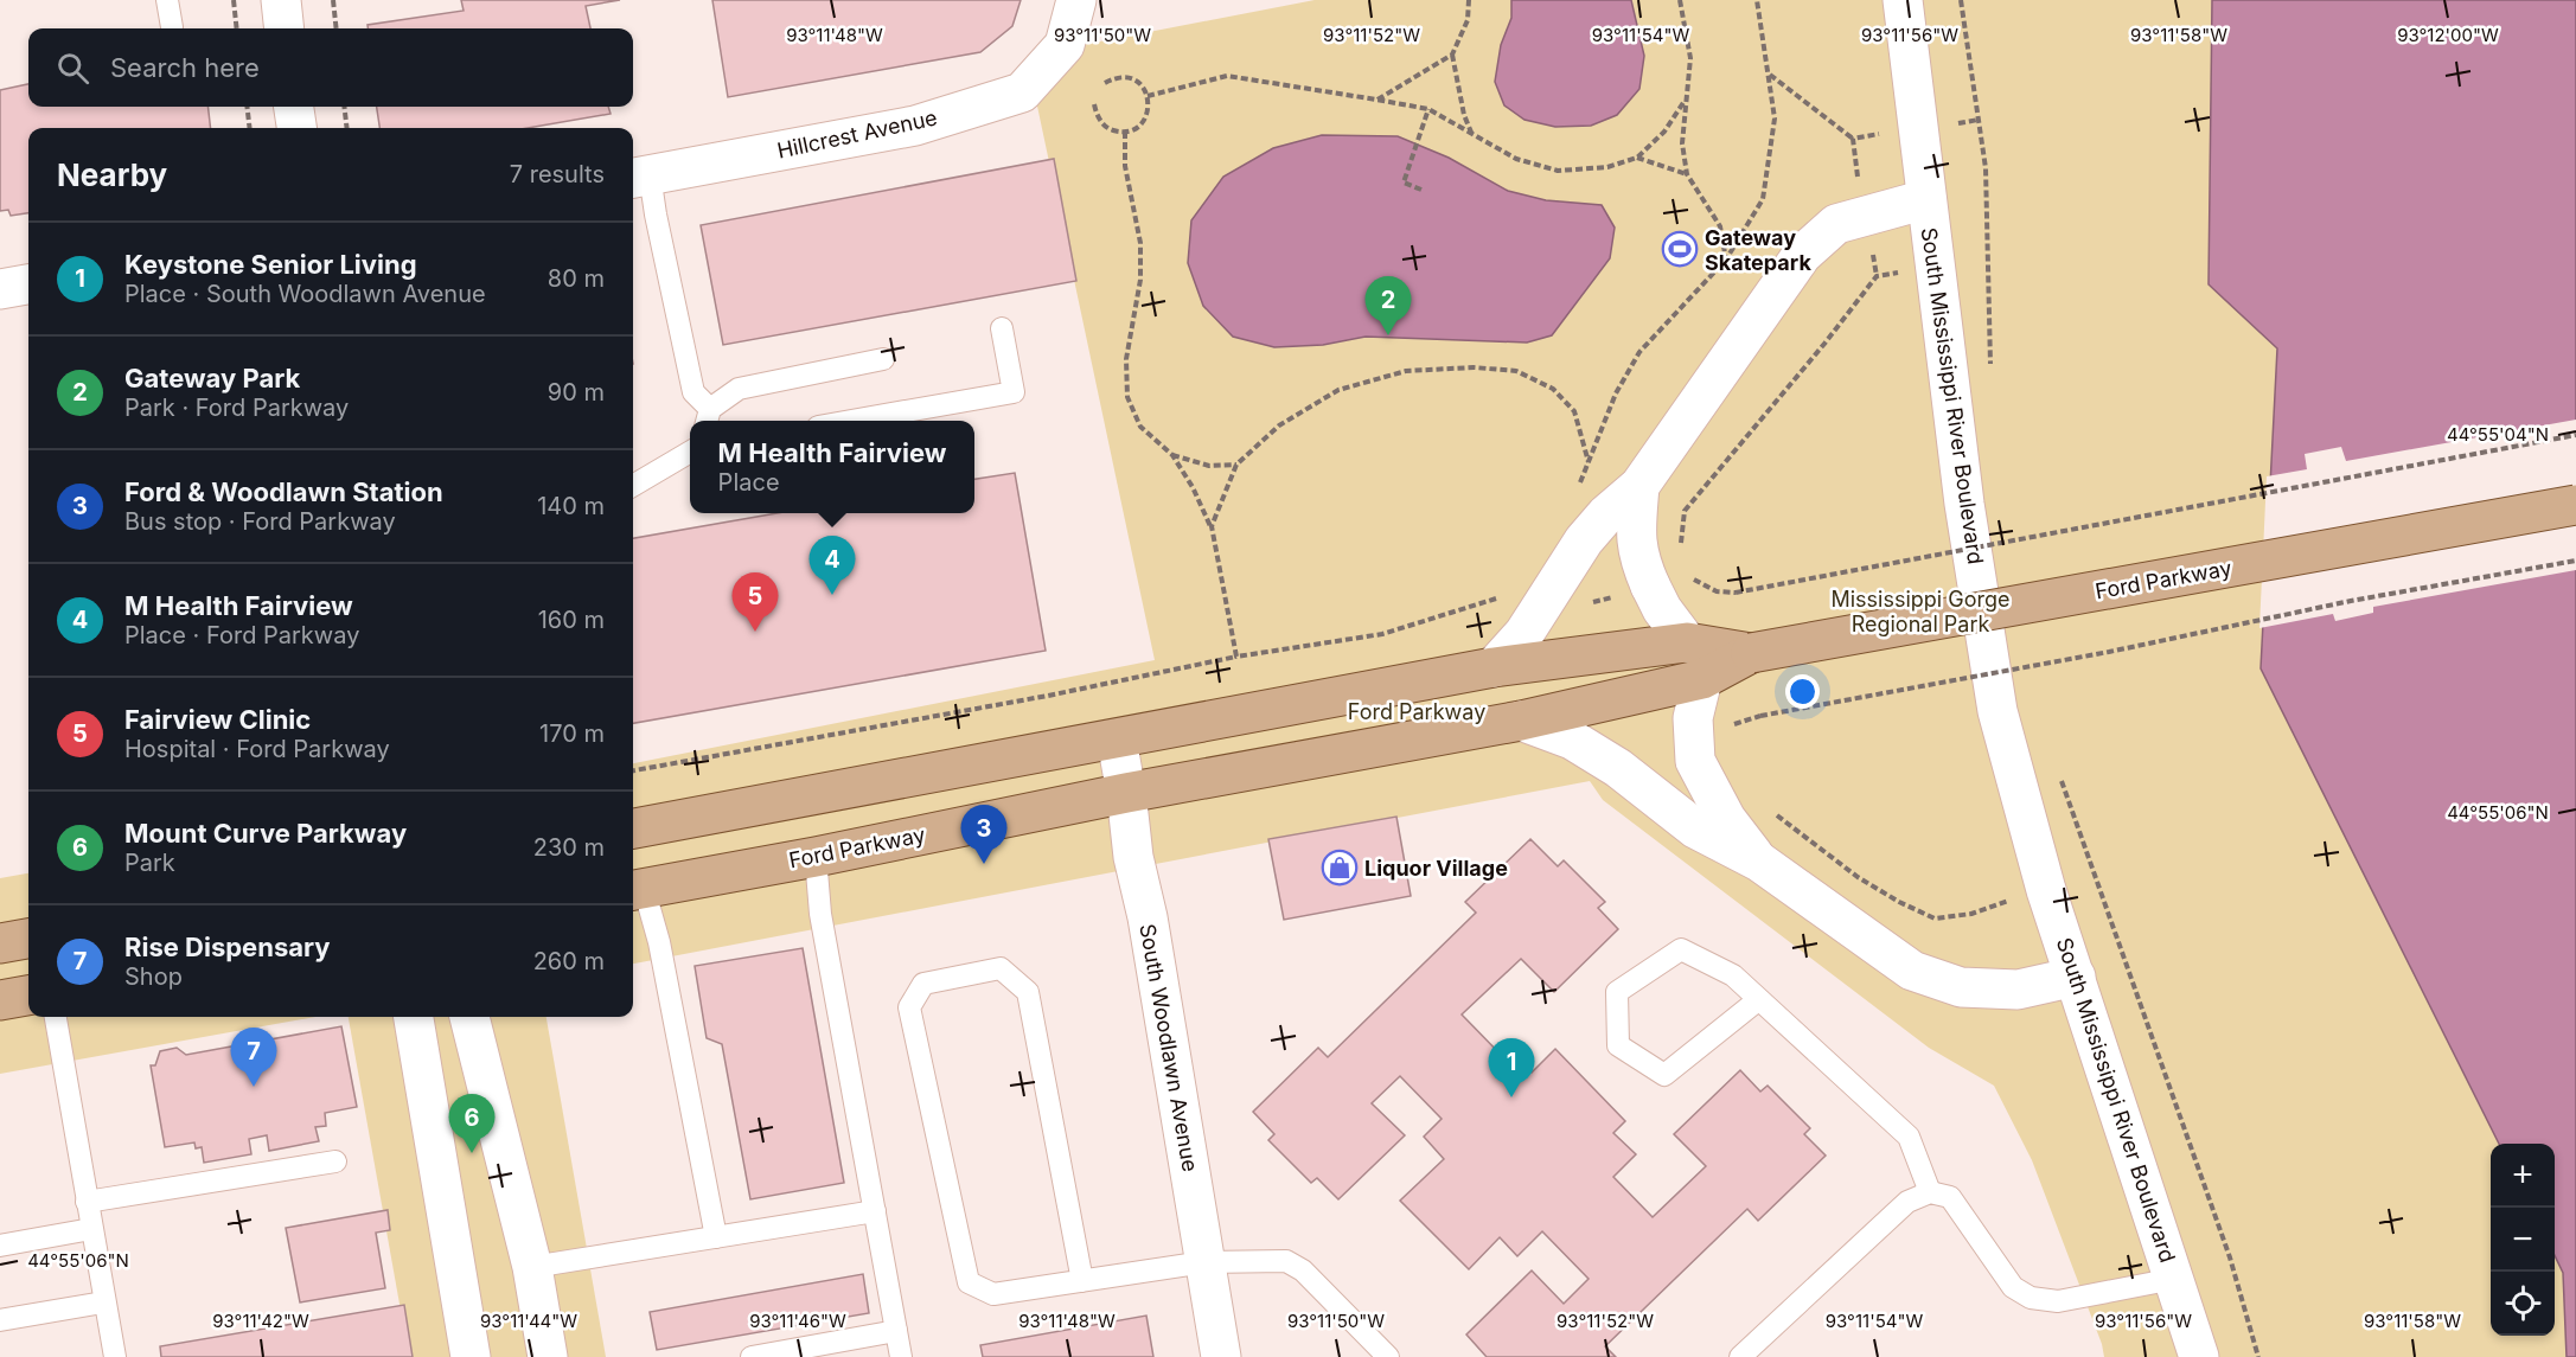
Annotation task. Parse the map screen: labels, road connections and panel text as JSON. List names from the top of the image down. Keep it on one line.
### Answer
{"streets":{"main road":["Ford Parkway"],"street":["Hillcrest Avenue","South Mississippi River Boulevard","South Woodlawn Avenue"]},"crossings":[["Ford Parkway","South Woodlawn Avenue"]],"parks":["Mississippi Gorge Regional Park","Ford Parkway"],"places":{"sports":["Gateway Skatepark"],"shop":["Liquor Village"]},"page":{"search":"Search here","heading":["Nearby","7 results"],"list":[{"mark":"1","name":"Keystone Senior Living","note":"Place · South Woodlawn Avenue","value":"80 m"},{"mark":"2","name":"Gateway Park","note":"Park · Ford Parkway","value":"90 m"},{"mark":"3","name":"Ford & Woodlawn Station","note":"Bus stop · Ford Parkway","value":"140 m"},{"mark":"4","name":"M Health Fairview","note":"Place · Ford Parkway","value":"160 m"},{"mark":"5","name":"Fairview Clinic","note":"Hospital · Ford Parkway","value":"170 m"},{"mark":"6","name":"Mount Curve Parkway","note":"Park","value":"230 m"},{"mark":"7","name":"Rise Dispensary","note":"Shop","value":"260 m"}],"pins":["2","4","5","3","7","1","6"],"popup":["M Health Fairview","Place"],"map_buttons":["+","−"]},"coordinates":["93°11'48\"W","93°11'50\"W","93°11'52\"W","93°11'54\"W","93°11'56\"W","93°11'58\"W","93°12'00\"W","44°55'04\"N","44°55'06\"N","93°11'42\"W","93°11'44\"W","93°11'46\"W"]}
